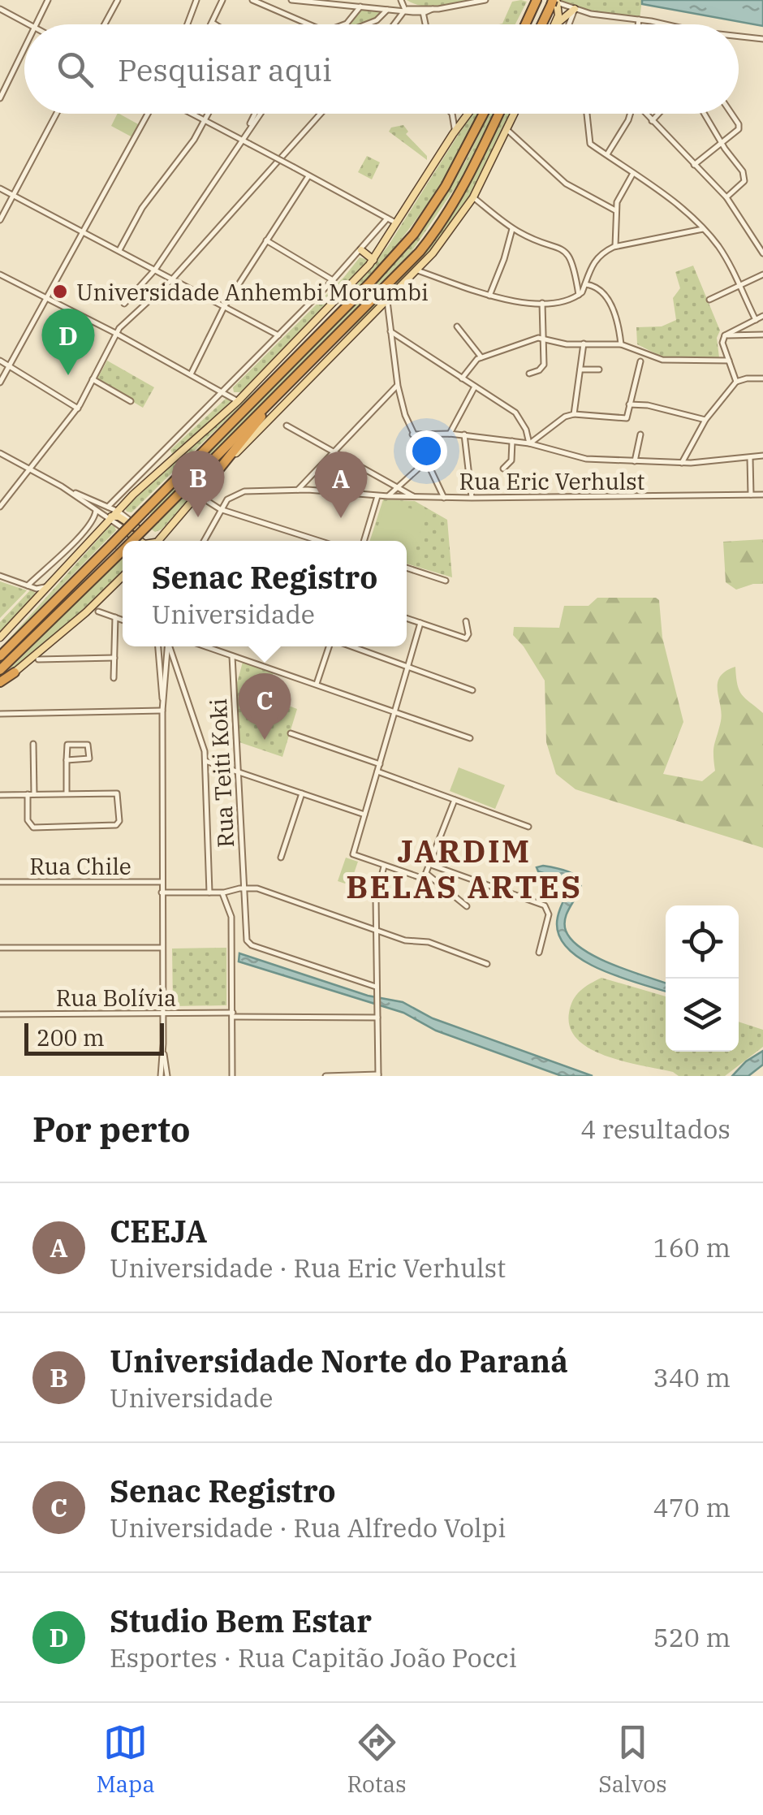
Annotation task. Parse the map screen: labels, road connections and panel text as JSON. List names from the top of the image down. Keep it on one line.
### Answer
{"streets":{"street":["Rua Eric Verhulst","Rua Teiti Koki","Rua Chile","Rua Bolívia"]},"districts":["JARDIM BELAS ARTES"],"places":["Universidade Anhembi Morumbi"],"scale_bar":"200 m","page":{"search":"Pesquisar aqui","pins":["D","B","A","C"],"popup":["Senac Registro","Universidade"],"scale":"200 m","heading":["Por perto","4 resultados"],"list":[{"mark":"A","name":"CEEJA","note":"Universidade · Rua Eric Verhulst","value":"160 m"},{"mark":"B","name":"Universidade Norte do Paraná","note":"Universidade","value":"340 m"},{"mark":"C","name":"Senac Registro","note":"Universidade · Rua Alfredo Volpi","value":"470 m"},{"mark":"D","name":"Studio Bem Estar","note":"Esportes · Rua Capitão João Pocci","value":"520 m"}],"nav":["Mapa","Rotas","Salvos"]}}
